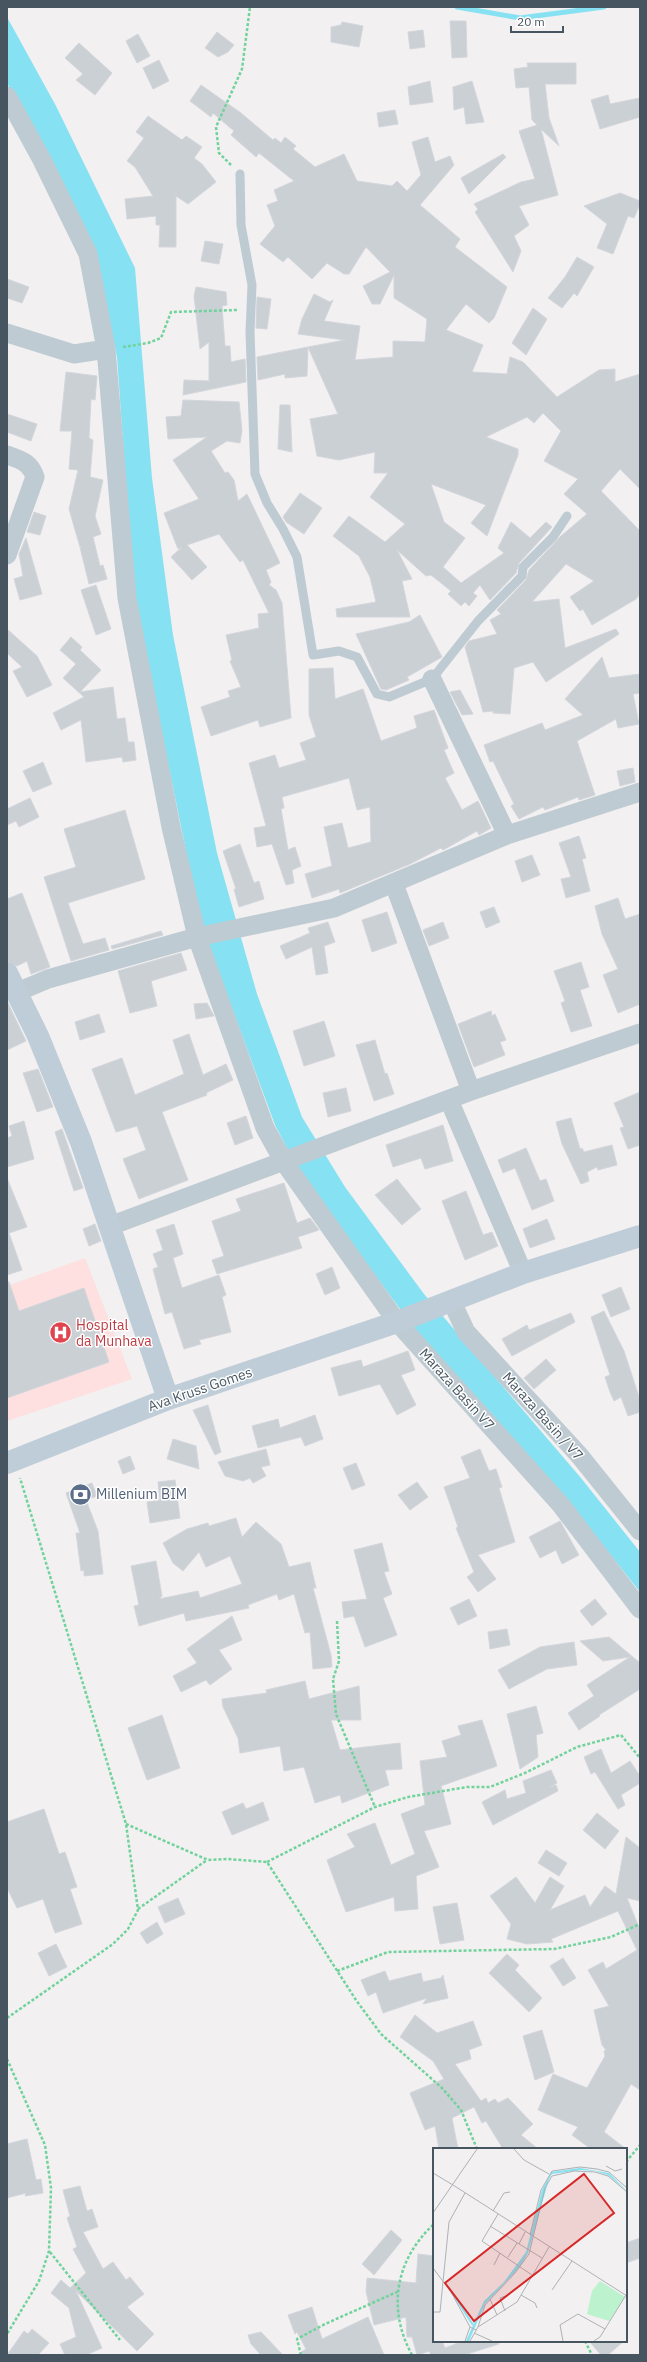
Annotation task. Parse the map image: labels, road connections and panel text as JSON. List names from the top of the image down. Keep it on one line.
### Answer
{"streets":{"street":["Ava Kruss Gomes","Maraza Basin V7","Maraza Basin / V7"]},"crossings":[["Ava Kruss Gomes","Maraza Basin V7"],["Ava Kruss Gomes","Maraza Basin / V7"]],"places":{"hospital":["Hospital da Munhava"],"bank":["Millenium BIM"]},"scale_bar":"20 m"}
